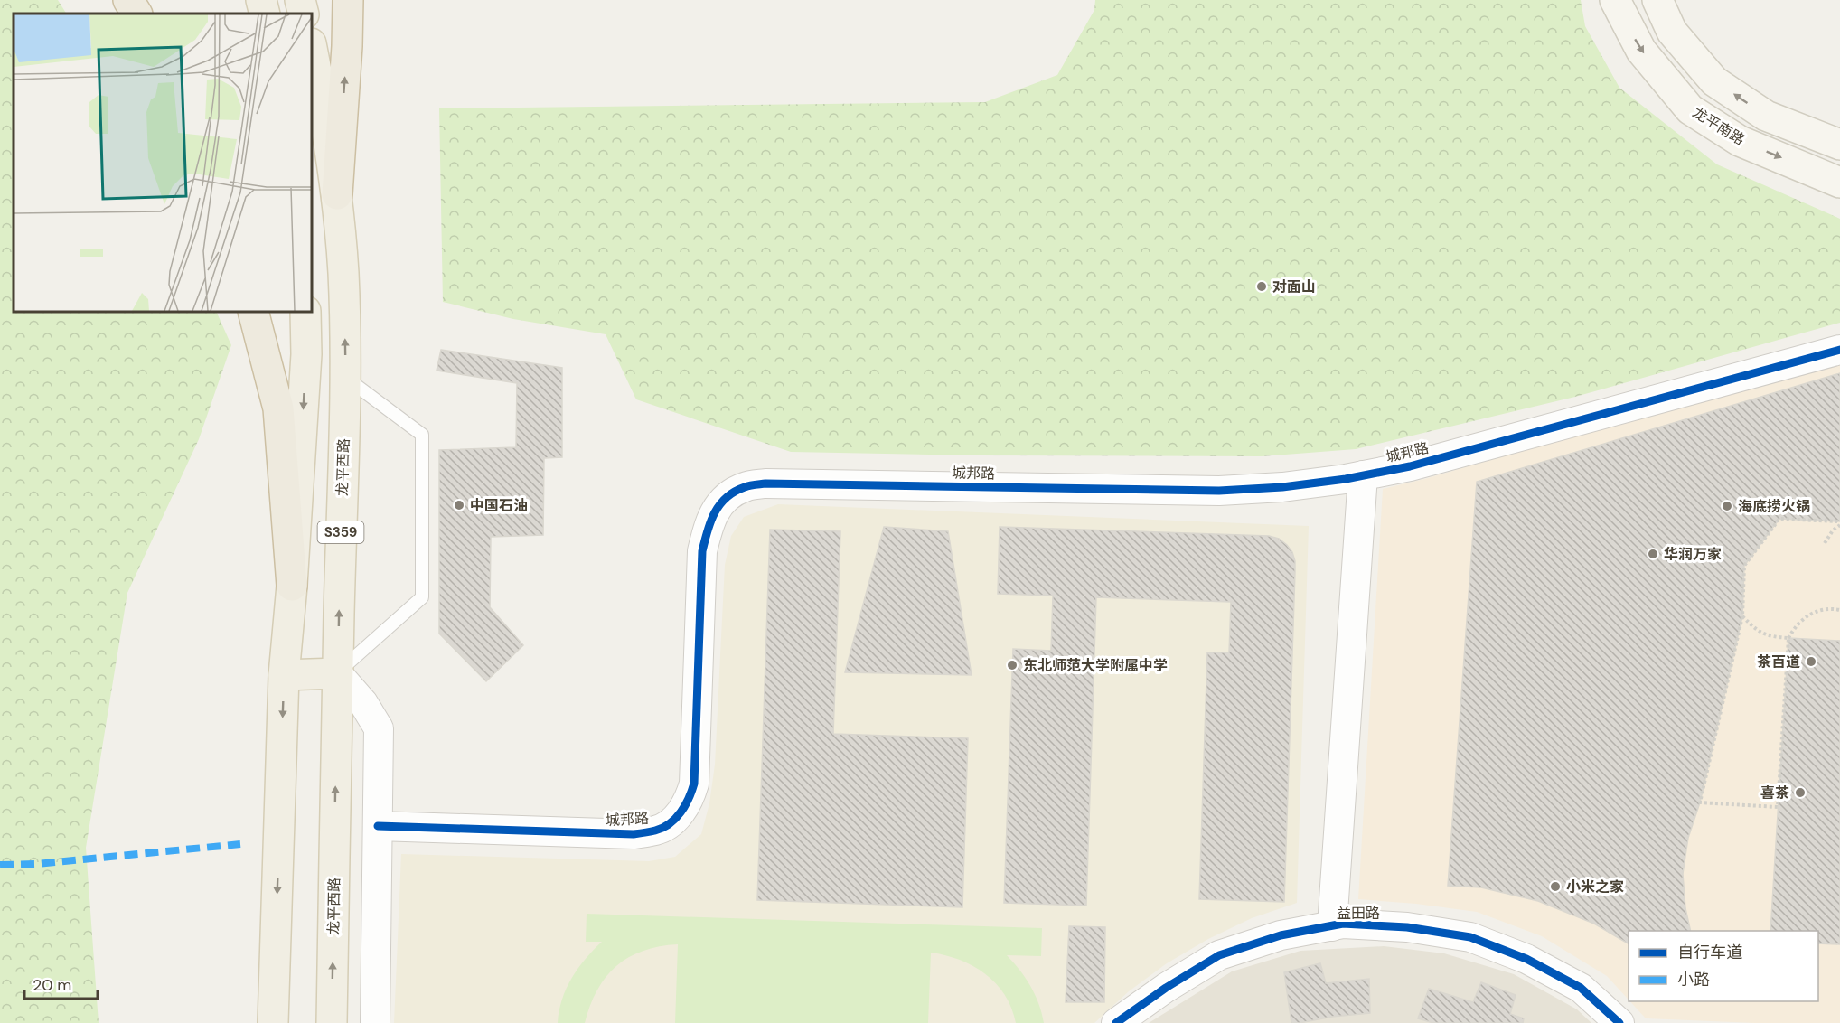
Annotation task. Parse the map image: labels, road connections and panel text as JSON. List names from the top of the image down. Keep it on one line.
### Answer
{"streets":{"main road":["龙平南路","龙平西路","S359"],"street":["城邦路","益田路"]},"places":["对面山","中国石油","海底捞火锅","华润万家","茶百道","东北师范大学附属中学","喜茶","小米之家"],"legend":["自行车道","小路"],"scale_bar":"20 m"}
